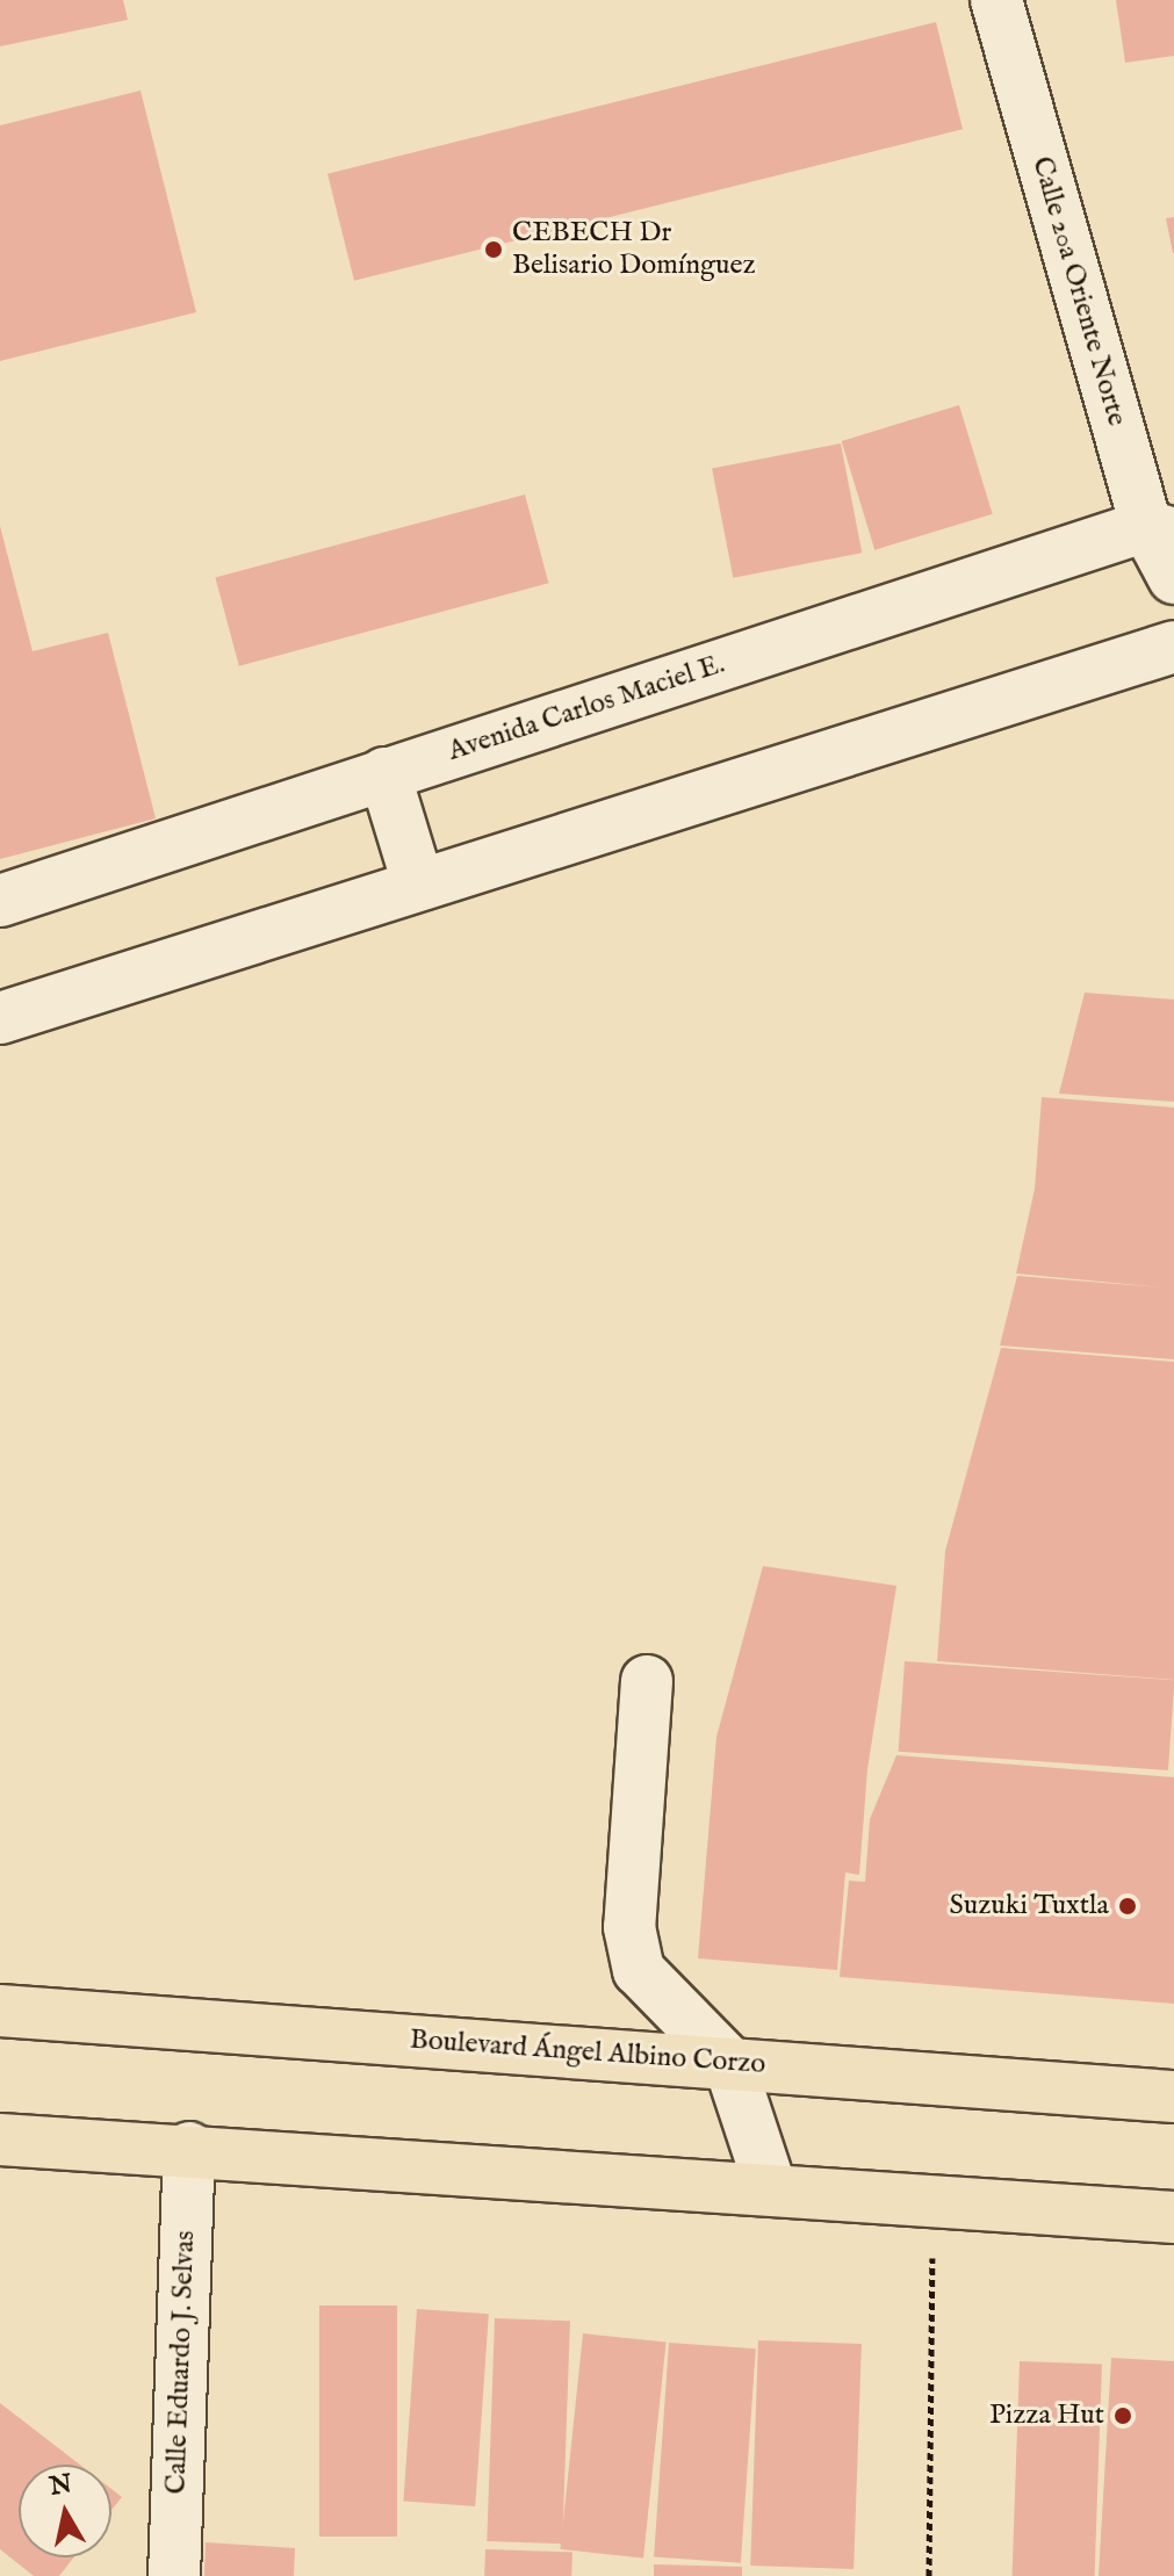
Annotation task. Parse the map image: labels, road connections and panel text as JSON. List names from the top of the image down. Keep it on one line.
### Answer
{"streets":{"main road":["Boulevard Ángel Albino Corzo"],"street":["Calle 20a Oriente Norte","Avenida Carlos Maciel E.","Calle Eduardo J. Selvas"]},"crossings":[["Calle 20a Oriente Norte","Avenida Carlos Maciel E."]],"places":["CEBECH Dr Belisario Domínguez","Suzuki Tuxtla","Pizza Hut"],"north":"top"}
